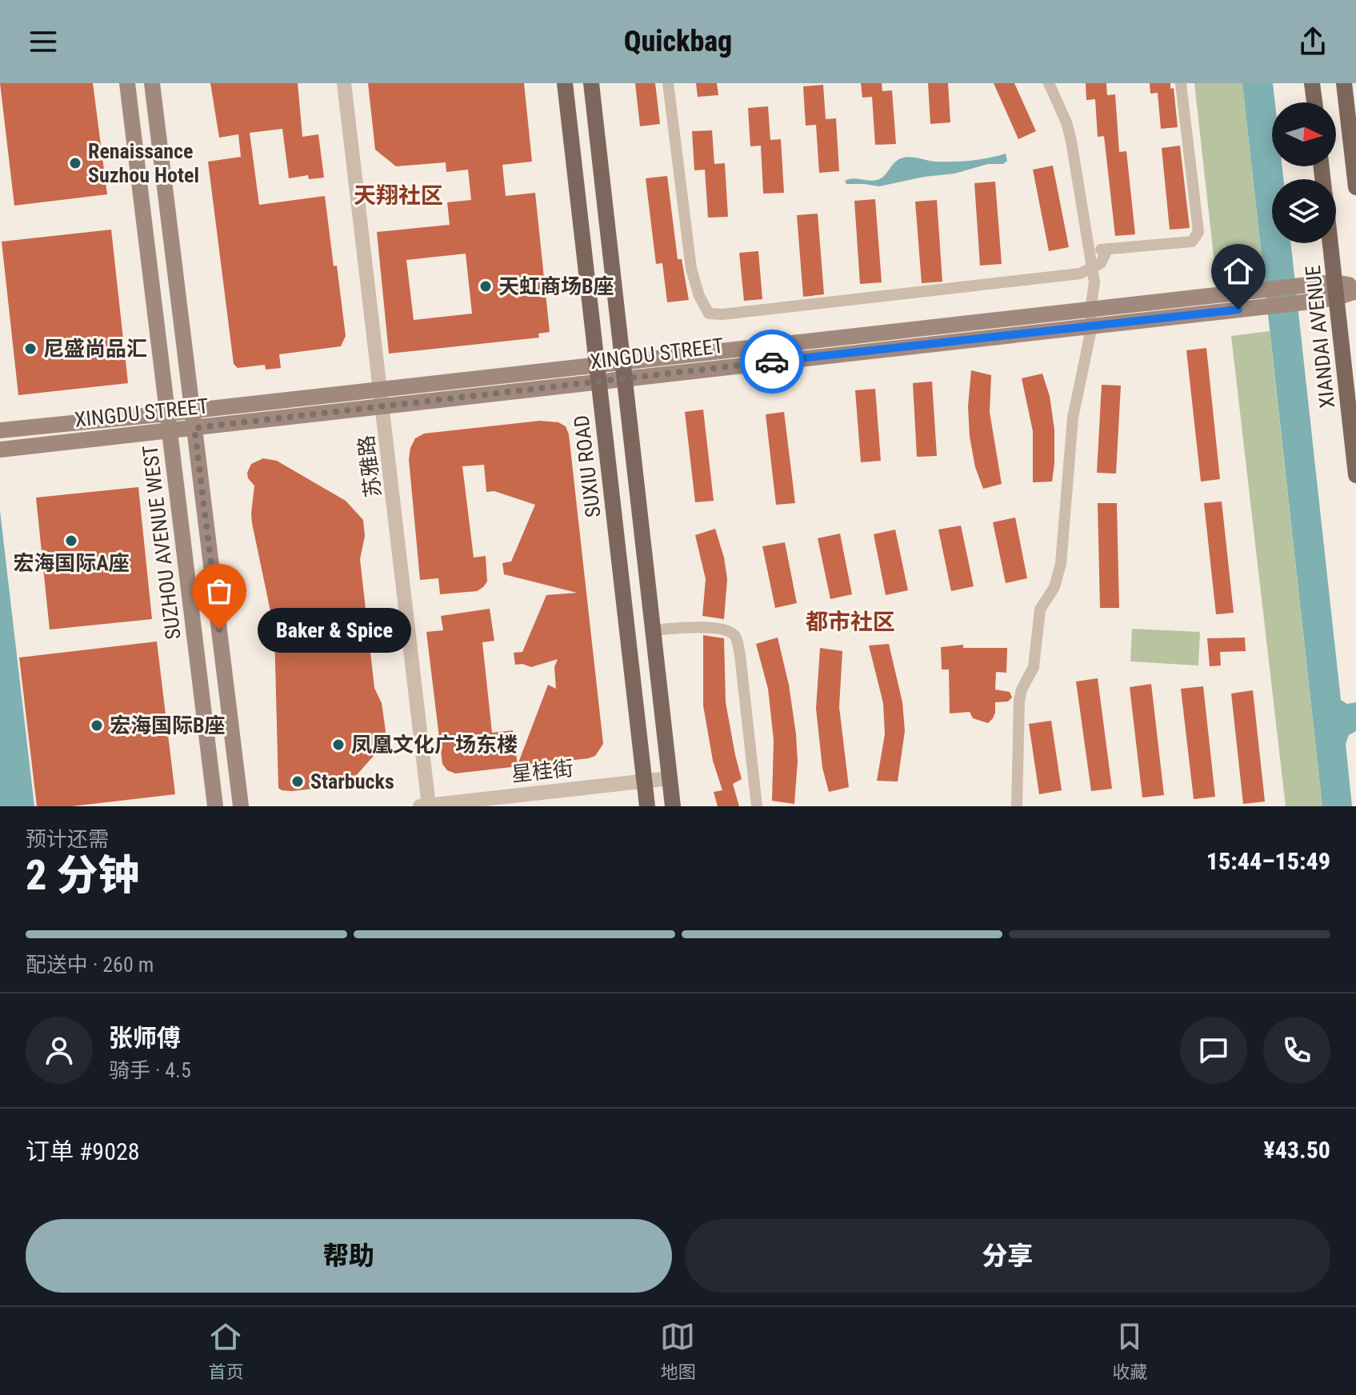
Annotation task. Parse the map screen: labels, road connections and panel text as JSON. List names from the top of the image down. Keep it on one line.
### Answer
{"streets":{"main road":["XIANDAI AVENUE","XINGDU STREET","SUXIU ROAD","SUZHOU AVENUE WEST"],"street":["苏雅路","星桂街"]},"crossings":[["XIANDAI AVENUE","XINGDU STREET"],["XINGDU STREET","苏雅路"],["XINGDU STREET","SUXIU ROAD"],["XINGDU STREET","SUZHOU AVENUE WEST"],["苏雅路","星桂街"],["SUXIU ROAD","星桂街"]],"districts":["天翔社区","都市社区"],"places":["Renaissance Suzhou Hotel","天虹商场B座","尼盛尚品汇","宏海国际A座","Baker & Spice","宏海国际B座","凤凰文化广场东楼","Starbucks"],"north":"right","page":{"header":"Quickbag","bubble":"Baker & Spice","heading":["2 分钟","预计还需","15:44–15:49"],"panel":["张师傅","骑手 · 4.5","订单 #9028","¥43.50"],"bar":"配送中 · 260 m","buttons":["帮助","分享"],"tabs":["首页","地图","收藏"]}}
